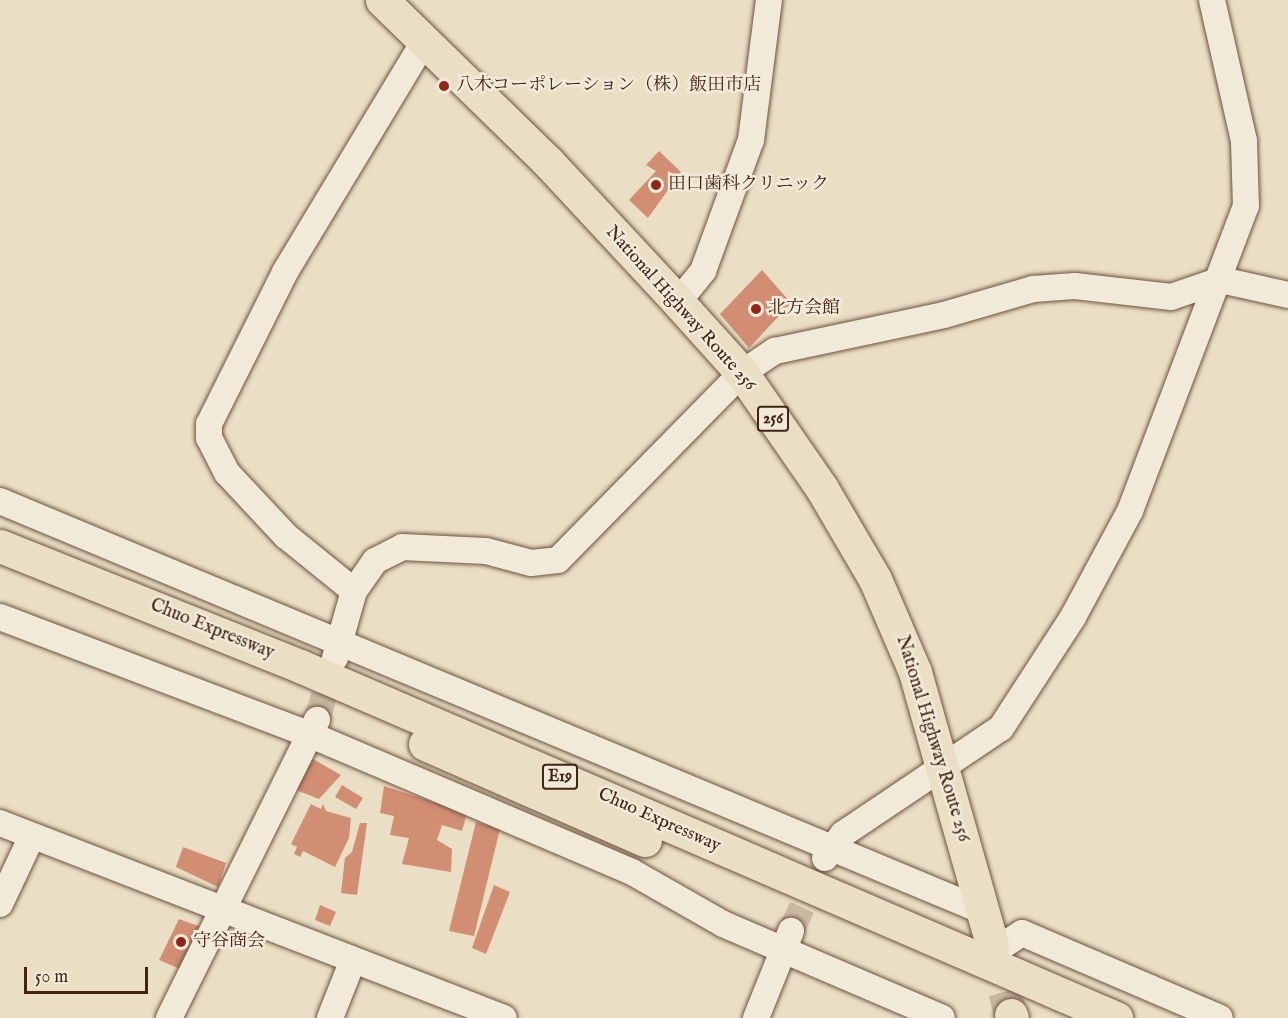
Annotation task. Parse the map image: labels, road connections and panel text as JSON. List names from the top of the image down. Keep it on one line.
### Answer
{"streets":{"highway":["National Highway Route 256","256","Chuo Expressway","E19"]},"places":["八木コーポレーション（株）飯田市店","田口歯科クリニック","北方会館","守谷商会"],"scale_bar":"50 m"}
